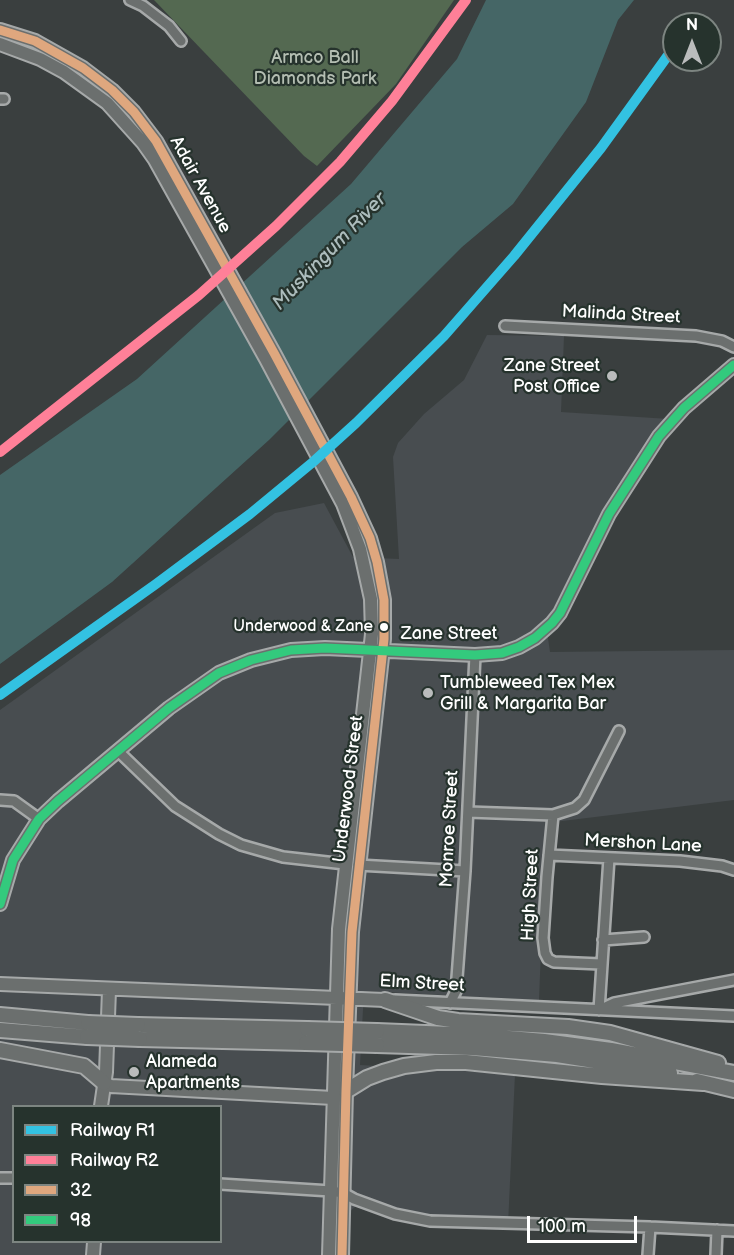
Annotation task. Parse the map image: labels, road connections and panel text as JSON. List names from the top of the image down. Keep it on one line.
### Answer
{"streets":{"main road":["Adair Avenue","Zane Street","Underwood Street","Elm Street"],"street":["Malinda Street","Monroe Street","Mershon Lane","High Street"]},"crossings":[["Adair Avenue","Underwood Street"],["Zane Street","Underwood Street"],["Zane Street","Monroe Street"],["Underwood Street","Elm Street"],["Monroe Street","Elm Street"],["Mershon Lane","High Street"]],"water":["Muskingum River"],"parks":["Armco Ball Diamonds Park"],"places":["Zane Street Post Office","Underwood & Zane","Tumbleweed Tex Mex Grill & Margarita Bar","Alameda Apartments"],"lines":["rail line R2","transit line 32","rail line R1","transit line 98"],"legend":["Railway R1","Railway R2","32","98"],"scale_bar":"100 m","north":"top"}
